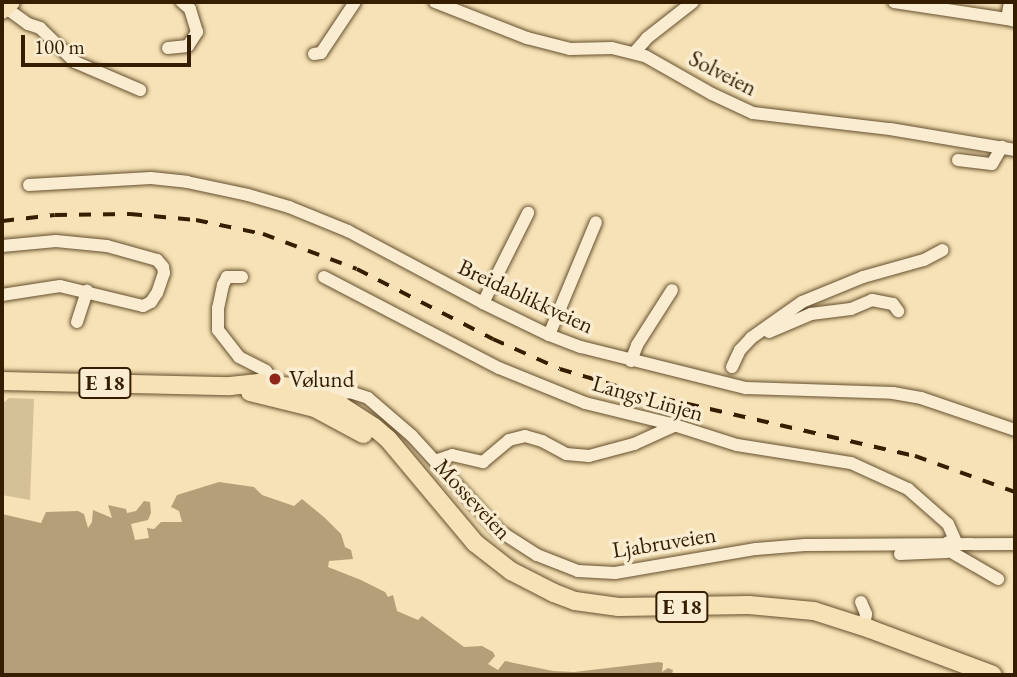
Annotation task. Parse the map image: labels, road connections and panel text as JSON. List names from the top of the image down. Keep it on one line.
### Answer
{"streets":{"highway":["E 18","Mosseveien"],"street":["Solveien","Breidablikkveien","Langs Linjen","Ljabruveien"]},"crossings":[["Langs Linjen","Ljabruveien"],["Mosseveien","Ljabruveien"]],"places":["Vølund"],"scale_bar":"100 m"}
